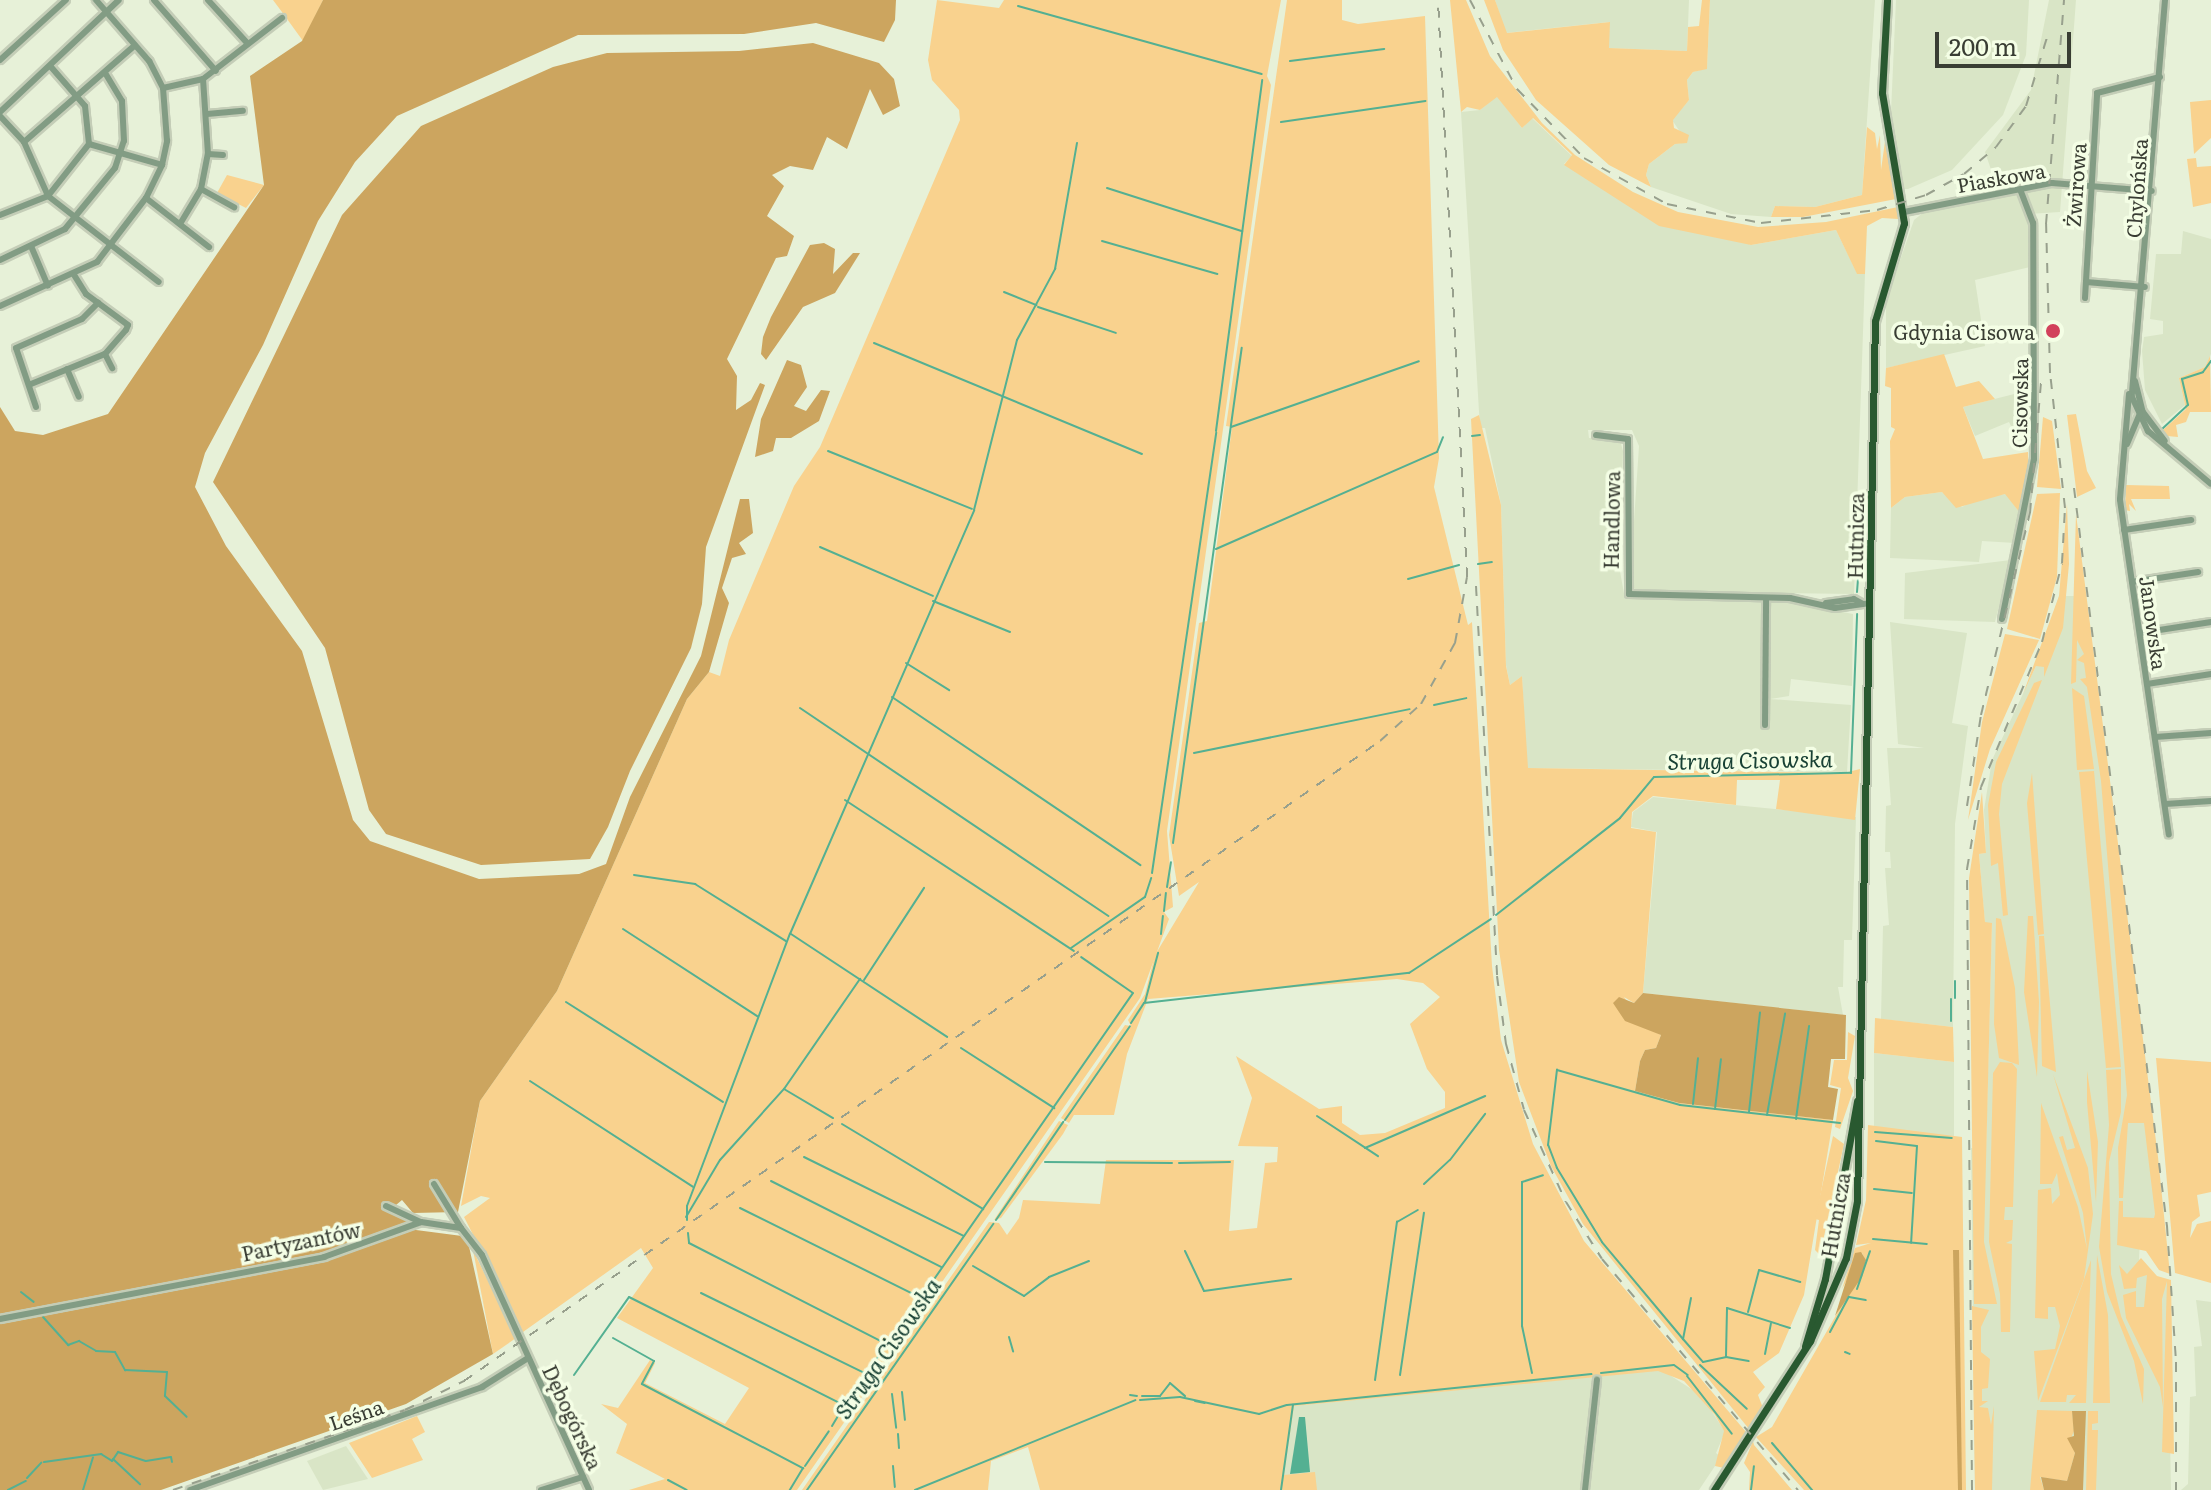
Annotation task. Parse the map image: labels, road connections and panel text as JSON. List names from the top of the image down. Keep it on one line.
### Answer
{"streets":{"main road":["Hutnicza"],"street":["Piaskowa","Żwirowa","Chylońska","Cisowska","Handlowa","Janowska","Partyzantów","Leśna","Dębogórska"]},"crossings":[["Piaskowa","Żwirowa"],["Piaskowa","Chylońska"],["Piaskowa","Cisowska"],["Piaskowa","Hutnicza"],["Żwirowa","Chylońska"],["Chylońska","Janowska"],["Handlowa","Hutnicza"],["Leśna","Dębogórska"]],"water":["Struga Cisowska"],"places":["Gdynia Cisowa"],"scale_bar":"200 m"}
